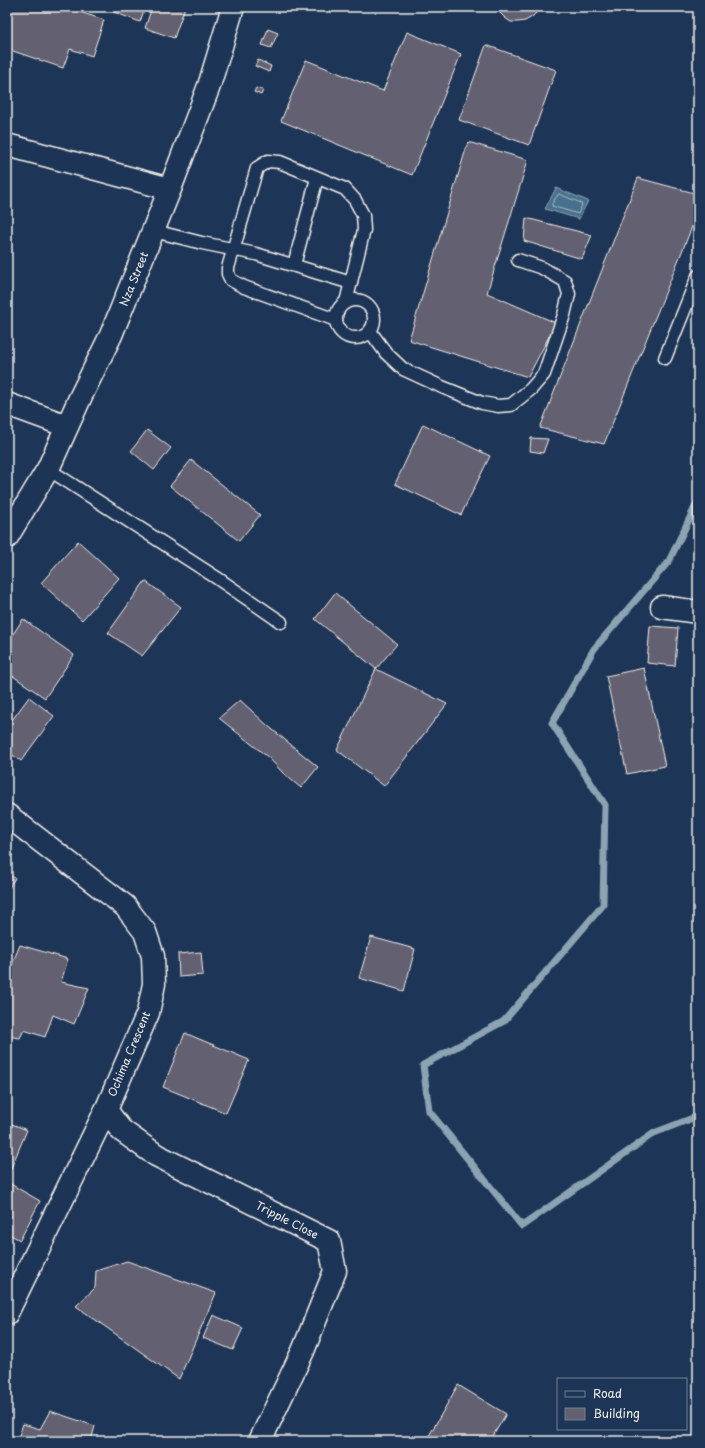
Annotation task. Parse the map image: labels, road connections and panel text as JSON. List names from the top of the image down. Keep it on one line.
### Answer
{"streets":{"street":["Nza Street","Ochima Crescent","Tripple Close"]},"crossings":[["Ochima Crescent","Tripple Close"]],"legend":["Road","Building"]}
